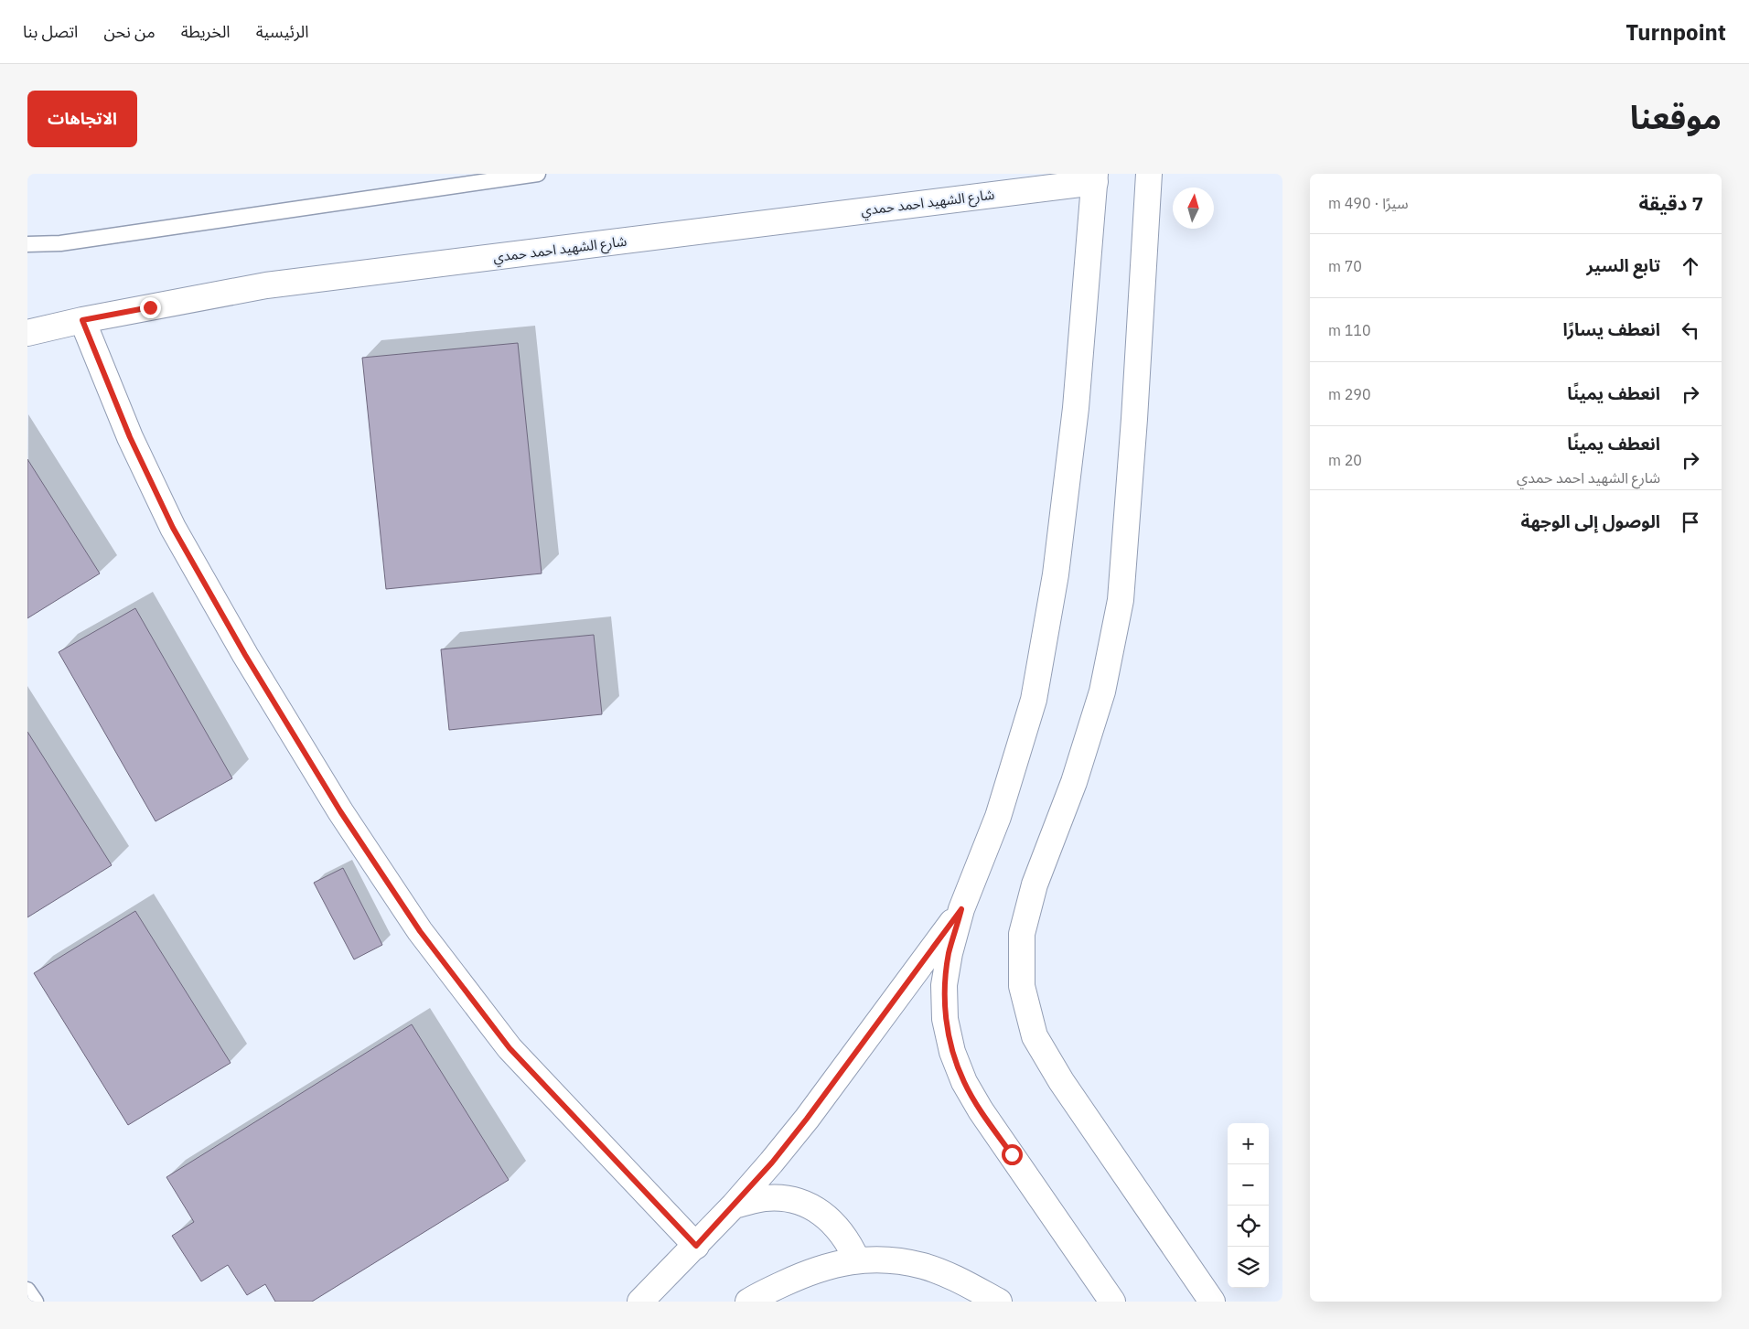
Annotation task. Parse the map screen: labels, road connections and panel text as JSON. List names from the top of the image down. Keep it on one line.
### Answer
{"streets":{"street":["شارع الشهيد احمد حمدي"]},"north":"top","page":{"header":"Turnpoint","nav":["الرئيسية","الخريطة","من نحن","اتصل بنا"],"title":"موقعنا","buttons":"الاتجاهات","heading":["7 دقيقة","سيرًا · 490 m"],"list":[["تابع السير","70 m"],["انعطف يسارًا","110 m"],["انعطف يمينًا","290 m"],["انعطف يمينًا","شارع الشهيد احمد حمدي","20 m"],"الوصول إلى الوجهة"],"map_buttons":["+","−"]}}
